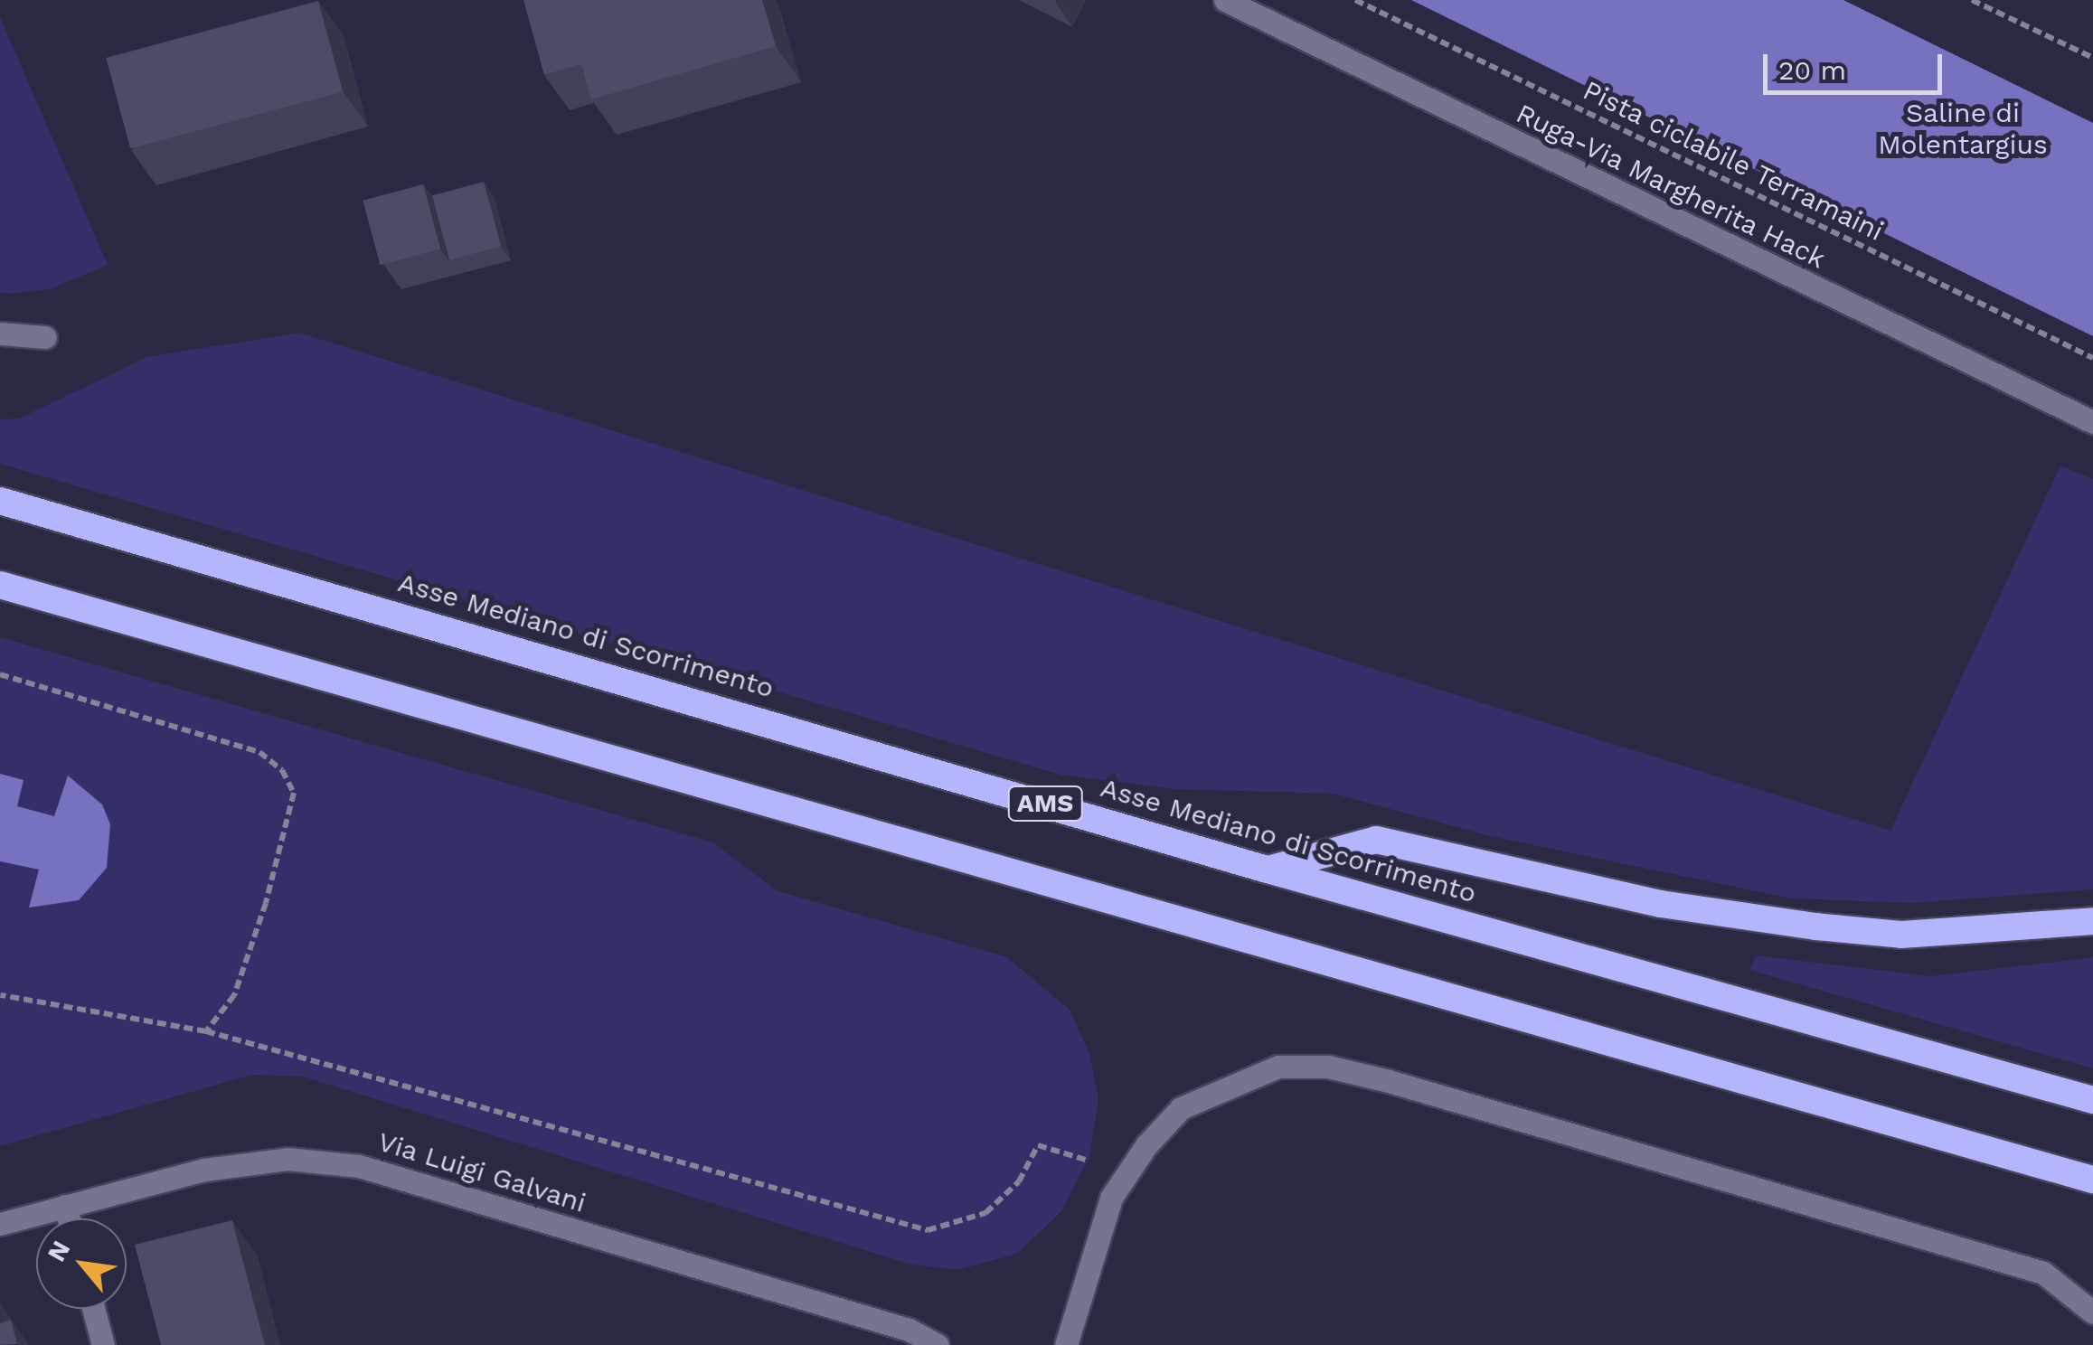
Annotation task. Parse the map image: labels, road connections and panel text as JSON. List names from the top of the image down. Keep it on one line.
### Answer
{"streets":{"highway":["Asse Mediano di Scorrimento","AMS"],"street":["Ruga-Via Margherita Hack","Via Luigi Galvani"],"path":["Pista ciclabile Terramaini"]},"parks":["Saline di Molentargius"],"scale_bar":"20 m","north":"top left"}
